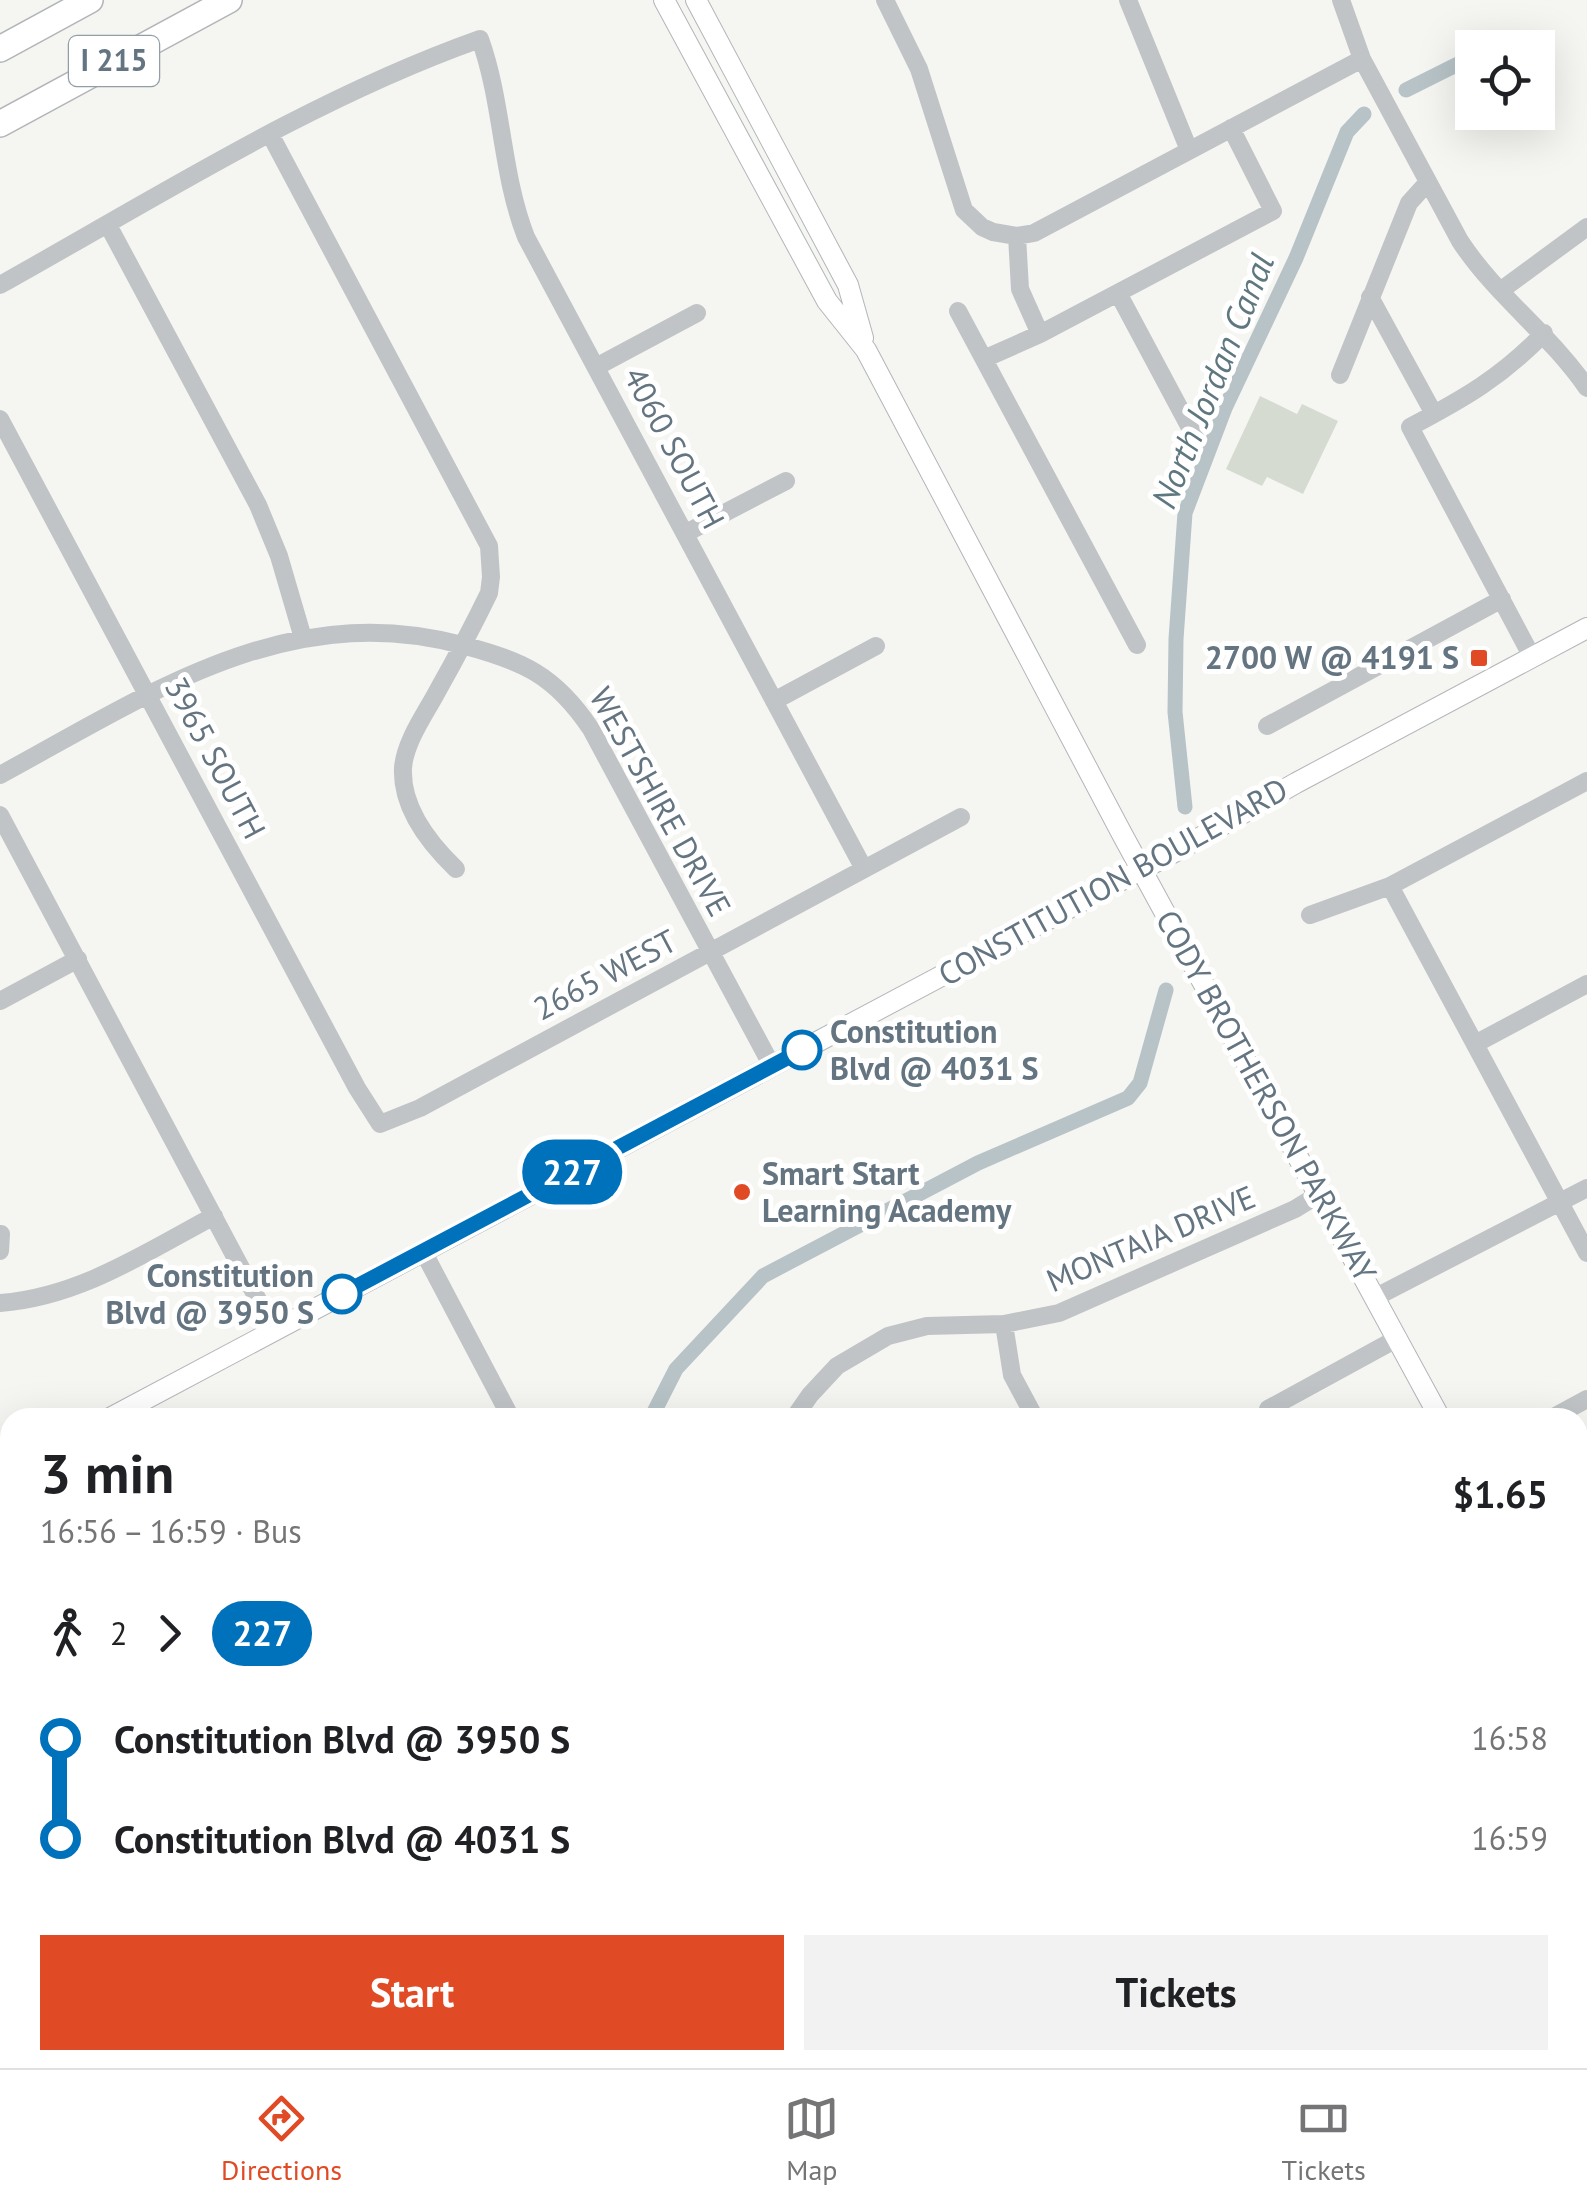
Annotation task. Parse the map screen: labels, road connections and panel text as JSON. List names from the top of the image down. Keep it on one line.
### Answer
{"streets":{"highway":["I 215"],"main road":["CONSTITUTION BOULEVARD","CODY BROTHERSON PARKWAY"],"street":["4060 SOUTH","3965 SOUTH","WESTSHIRE DRIVE","2665 WEST","MONTAIA DRIVE"]},"crossings":[["4060 SOUTH","2665 WEST"],["3965 SOUTH","WESTSHIRE DRIVE"],["3965 SOUTH","2665 WEST"],["WESTSHIRE DRIVE","CONSTITUTION BOULEVARD"],["WESTSHIRE DRIVE","2665 WEST"],["CONSTITUTION BOULEVARD","CODY BROTHERSON PARKWAY"],["CODY BROTHERSON PARKWAY","MONTAIA DRIVE"]],"water":["North Jordan Canal"],"places":{"transit":["2700 W @ 4191 S"],"other":["Constitution Blvd @ 4031 S","Smart Start Learning Academy","Constitution Blvd @ 3950 S"]},"lines":["bus line 227"],"page":{"on_map":"227","heading":["3 min","16:56 – 16:59 · Bus","$1.65"],"legs":["2","227"],"list":[{"name":"Constitution Blvd @ 3950 S","value":"16:58"},{"name":"Constitution Blvd @ 4031 S","value":"16:59"}],"buttons":["Start","Tickets"],"tabs":["Directions","Map","Tickets"]}}
